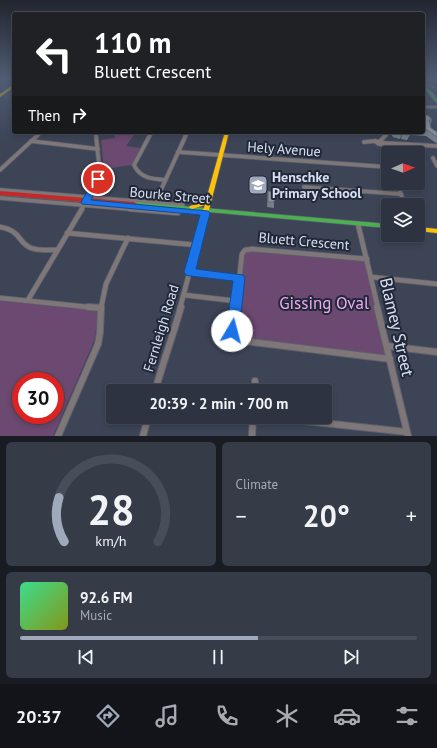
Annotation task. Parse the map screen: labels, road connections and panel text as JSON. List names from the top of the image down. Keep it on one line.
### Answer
{"streets":{"main road":["Bourke Street","Fernleigh Road"],"street":["Hely Avenue","Bluett Crescent","Blamey Street"]},"crossings":[["Hely Avenue","Fernleigh Road"],["Bourke Street","Blamey Street"],["Bourke Street","Fernleigh Road"],["Bluett Crescent","Blamey Street"]],"parks":["Gissing Oval"],"places":{"school or university":["Henschke Primary School"]},"north":"right","page":{"turn":["110 m","Bluett Crescent"],"then":"Then","limit":"30","trip":"20:39 · 2 min · 700 m","tile":"Climate","heat":["−","20°","+"],"song":["92.6 FM","Music"],"tabs":"20:37","gauge":["28","km/h"]}}
